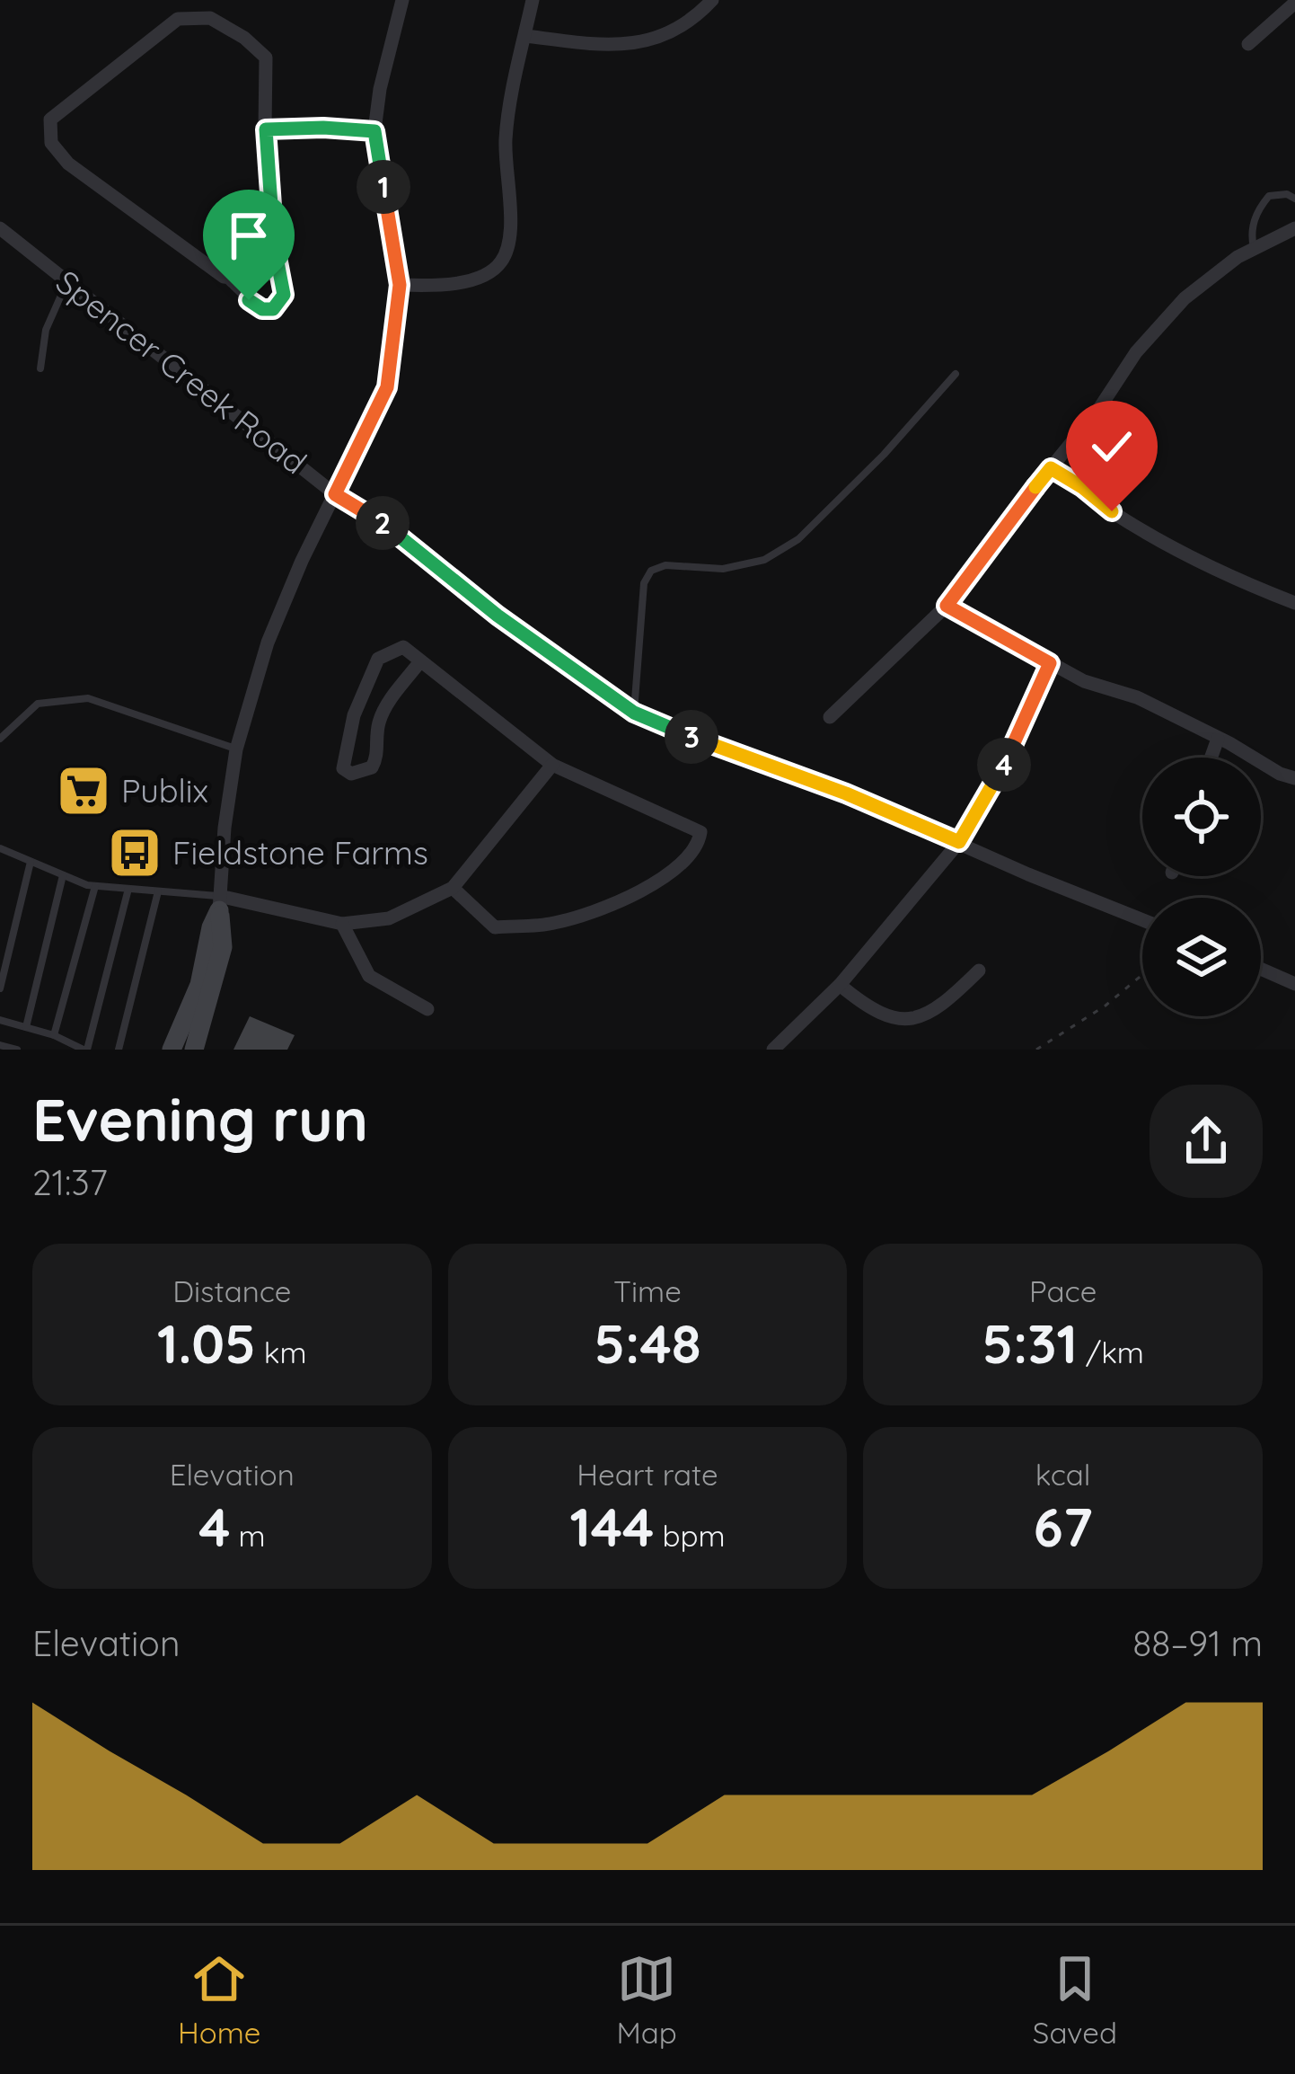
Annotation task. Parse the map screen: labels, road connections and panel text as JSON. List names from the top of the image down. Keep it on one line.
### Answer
{"streets":{"street":["Spencer Creek Road"]},"places":{"supermarket":["Publix"],"bus stop":["Fieldstone Farms"]},"page":{"pins":["1","2","3","4"],"heading":["Evening run","21:37"],"stats":[["Distance","1.05 km"],["Time","5:48"],["Pace","5:31 /km"],["Elevation","4 m"],["Heart rate","144 bpm"],["kcal","67"]],"chart":["Elevation","88–91 m"],"tabs":["Home","Map","Saved"]}}
